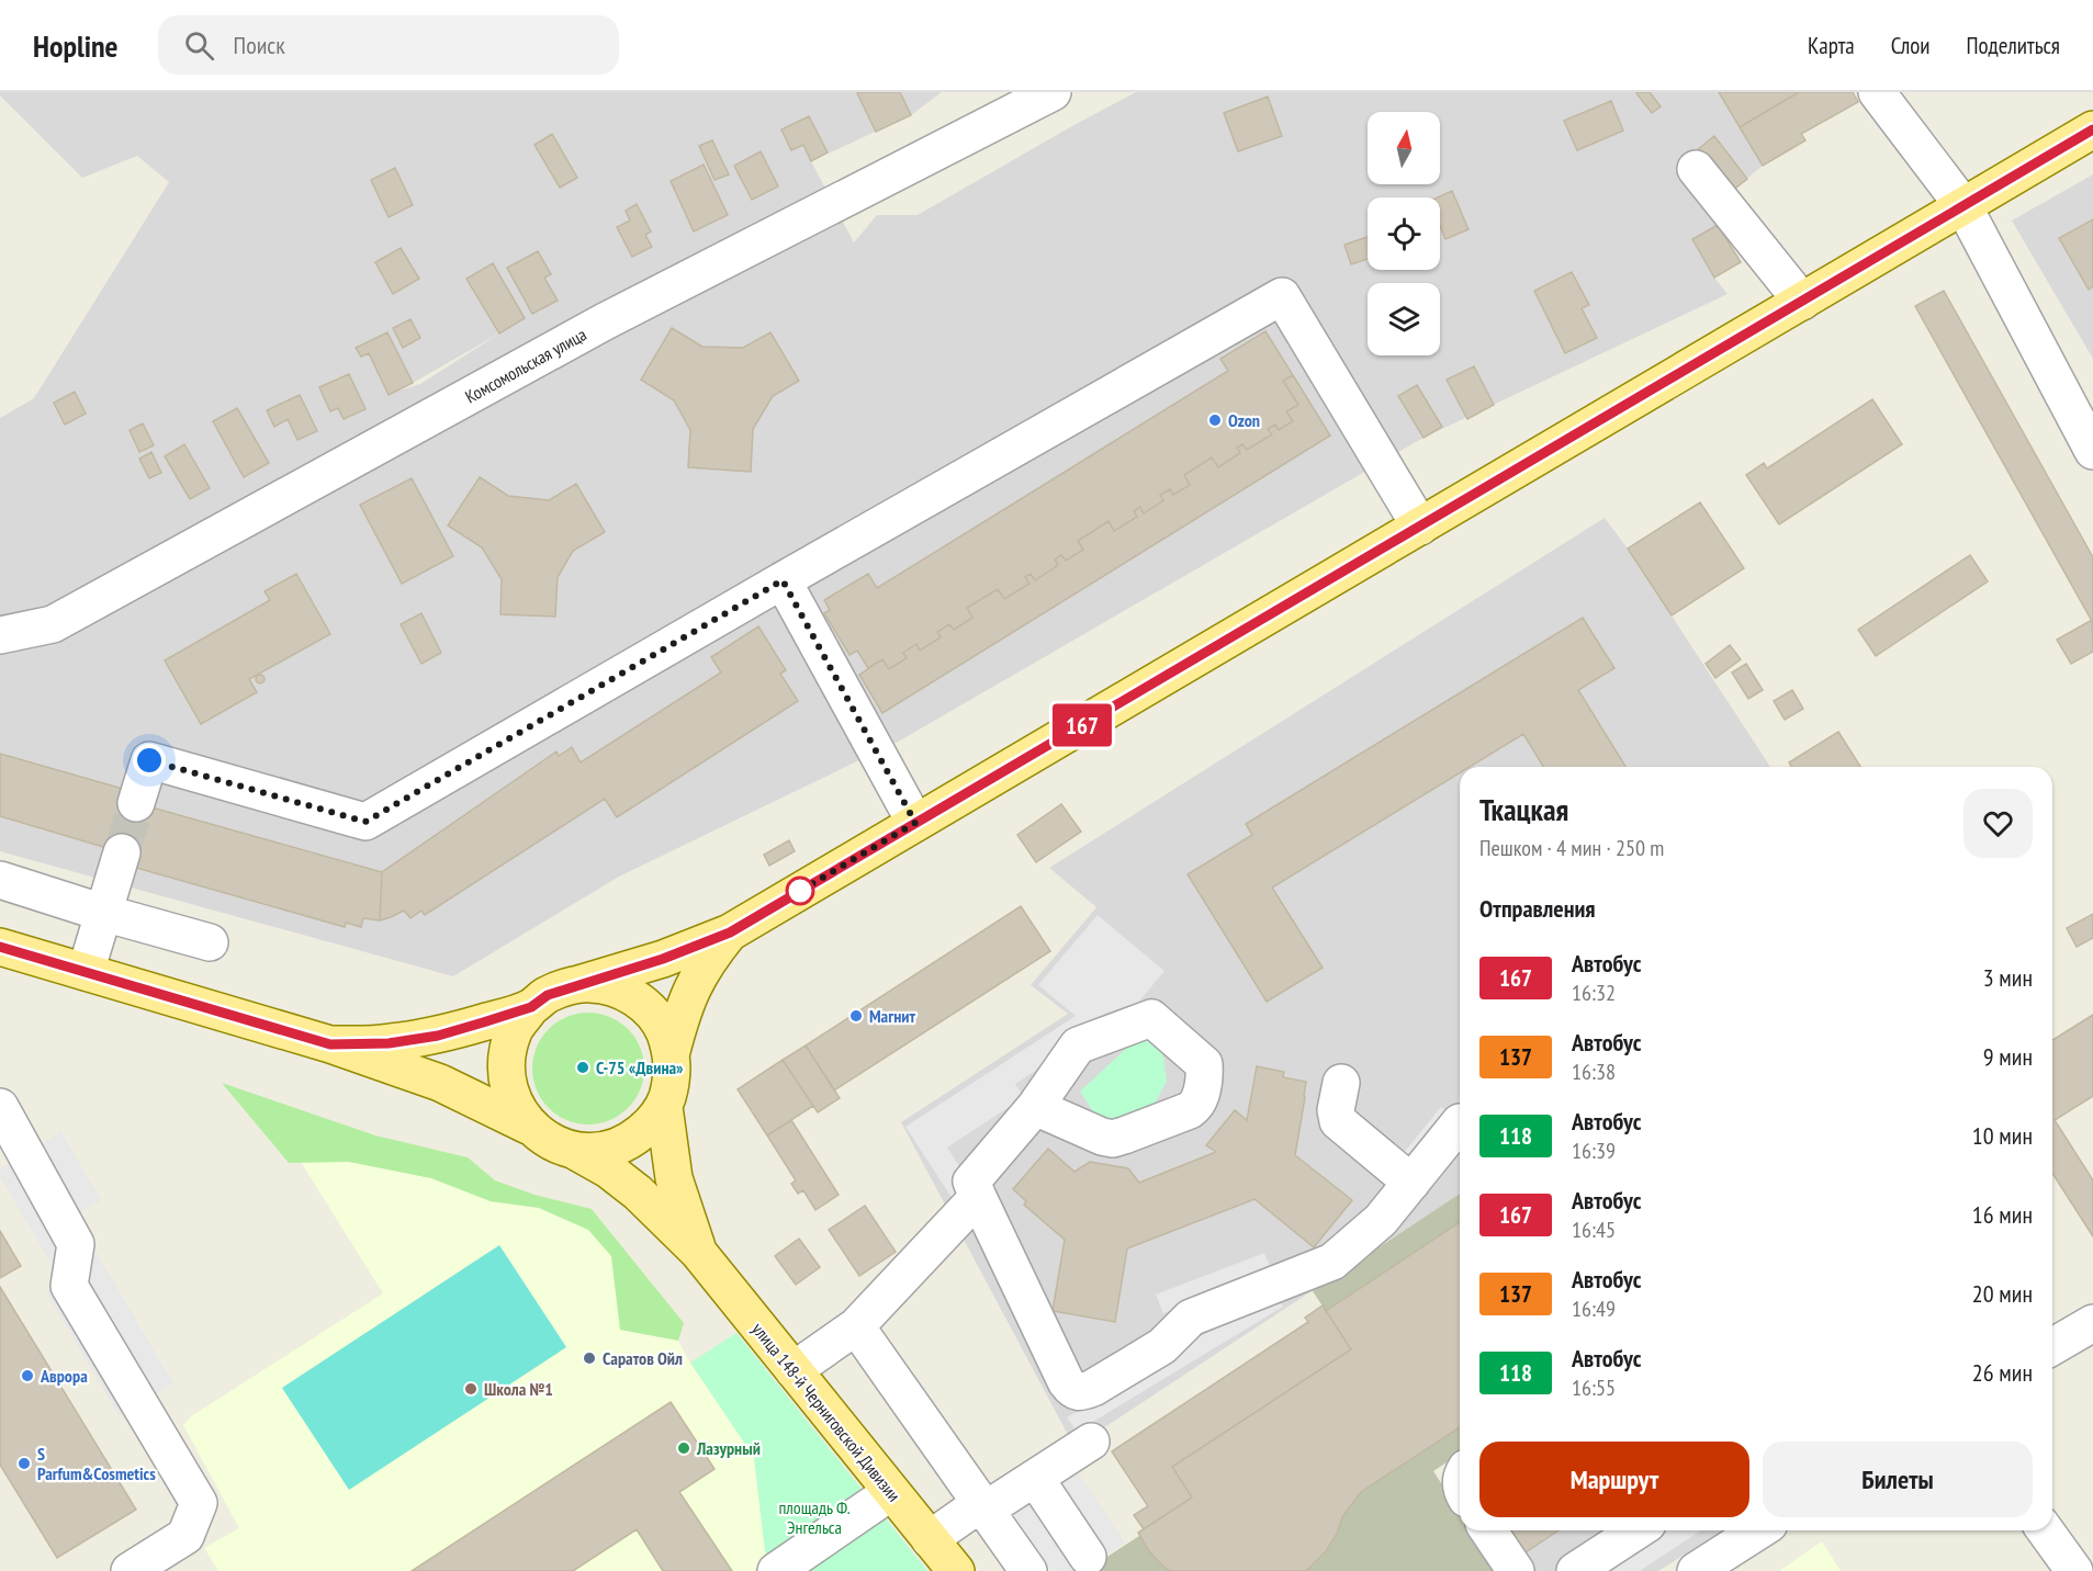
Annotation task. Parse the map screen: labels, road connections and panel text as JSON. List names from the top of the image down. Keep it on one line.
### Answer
{"streets":{"main road":["улица 148-й Черниговской Дивизии"],"street":["Комсомольская улица"]},"parks":["площадь Ф. Энгельса"],"places":["Ozon","Магнит","С-75 «Двина»","Саратов Ойл","Аврора","Школа №1","Лазурный","S Parfum&Cosmetics"],"lines":["bus line 167"],"north":"top","page":{"header":"Hopline","search":"Поиск","nav":["Карта","Слои","Поделиться"],"on_map":"167","heading":[["Ткацкая","Пешком · 4 мин · 250 m"],"Отправления"],"list":[{"mark":"167","name":"Автобус","note":"16:32","value":"3 мин"},{"mark":"137","name":"Автобус","note":"16:38","value":"9 мин"},{"mark":"118","name":"Автобус","note":"16:39","value":"10 мин"},{"mark":"167","name":"Автобус","note":"16:45","value":"16 мин"},{"mark":"137","name":"Автобус","note":"16:49","value":"20 мин"},{"mark":"118","name":"Автобус","note":"16:55","value":"26 мин"}],"buttons":["Маршрут","Билеты"]}}
